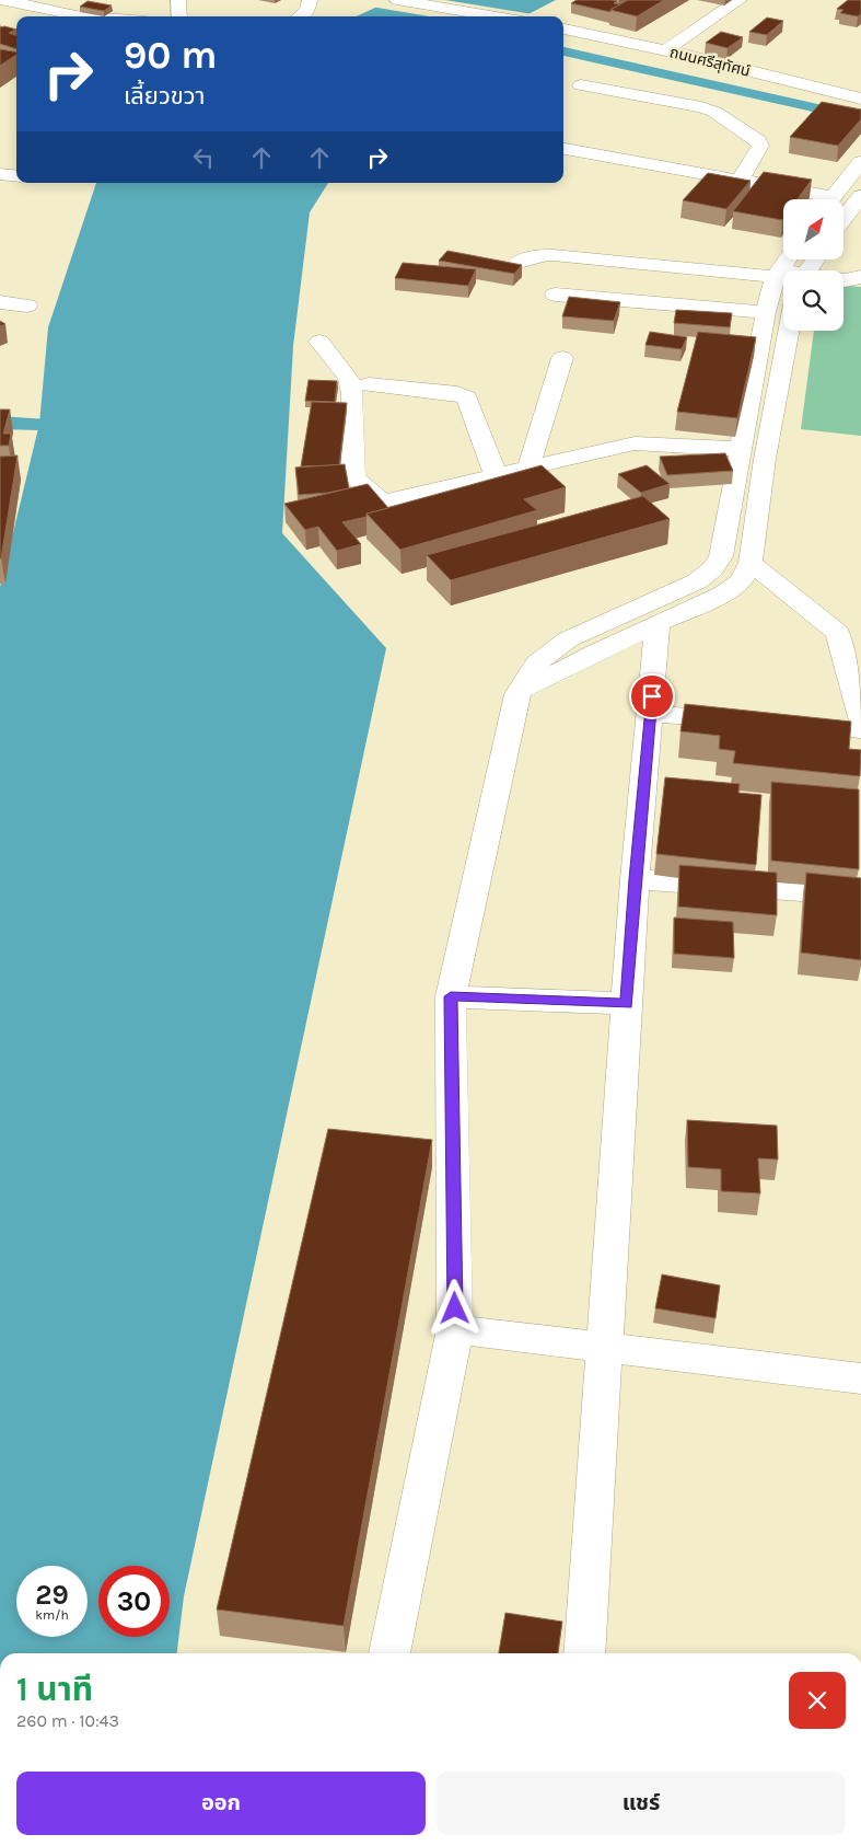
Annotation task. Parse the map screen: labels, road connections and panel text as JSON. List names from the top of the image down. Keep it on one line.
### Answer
{"streets":{"street":["ถนนศรีสุทัศน์"]},"north":"top right","page":{"turn":["90 m","เลี้ยวขวา"],"speed":"29 km/h","limit":"30","heading":["1 นาที","260 m · 10:43"],"buttons":["ออก","แชร์"]}}
